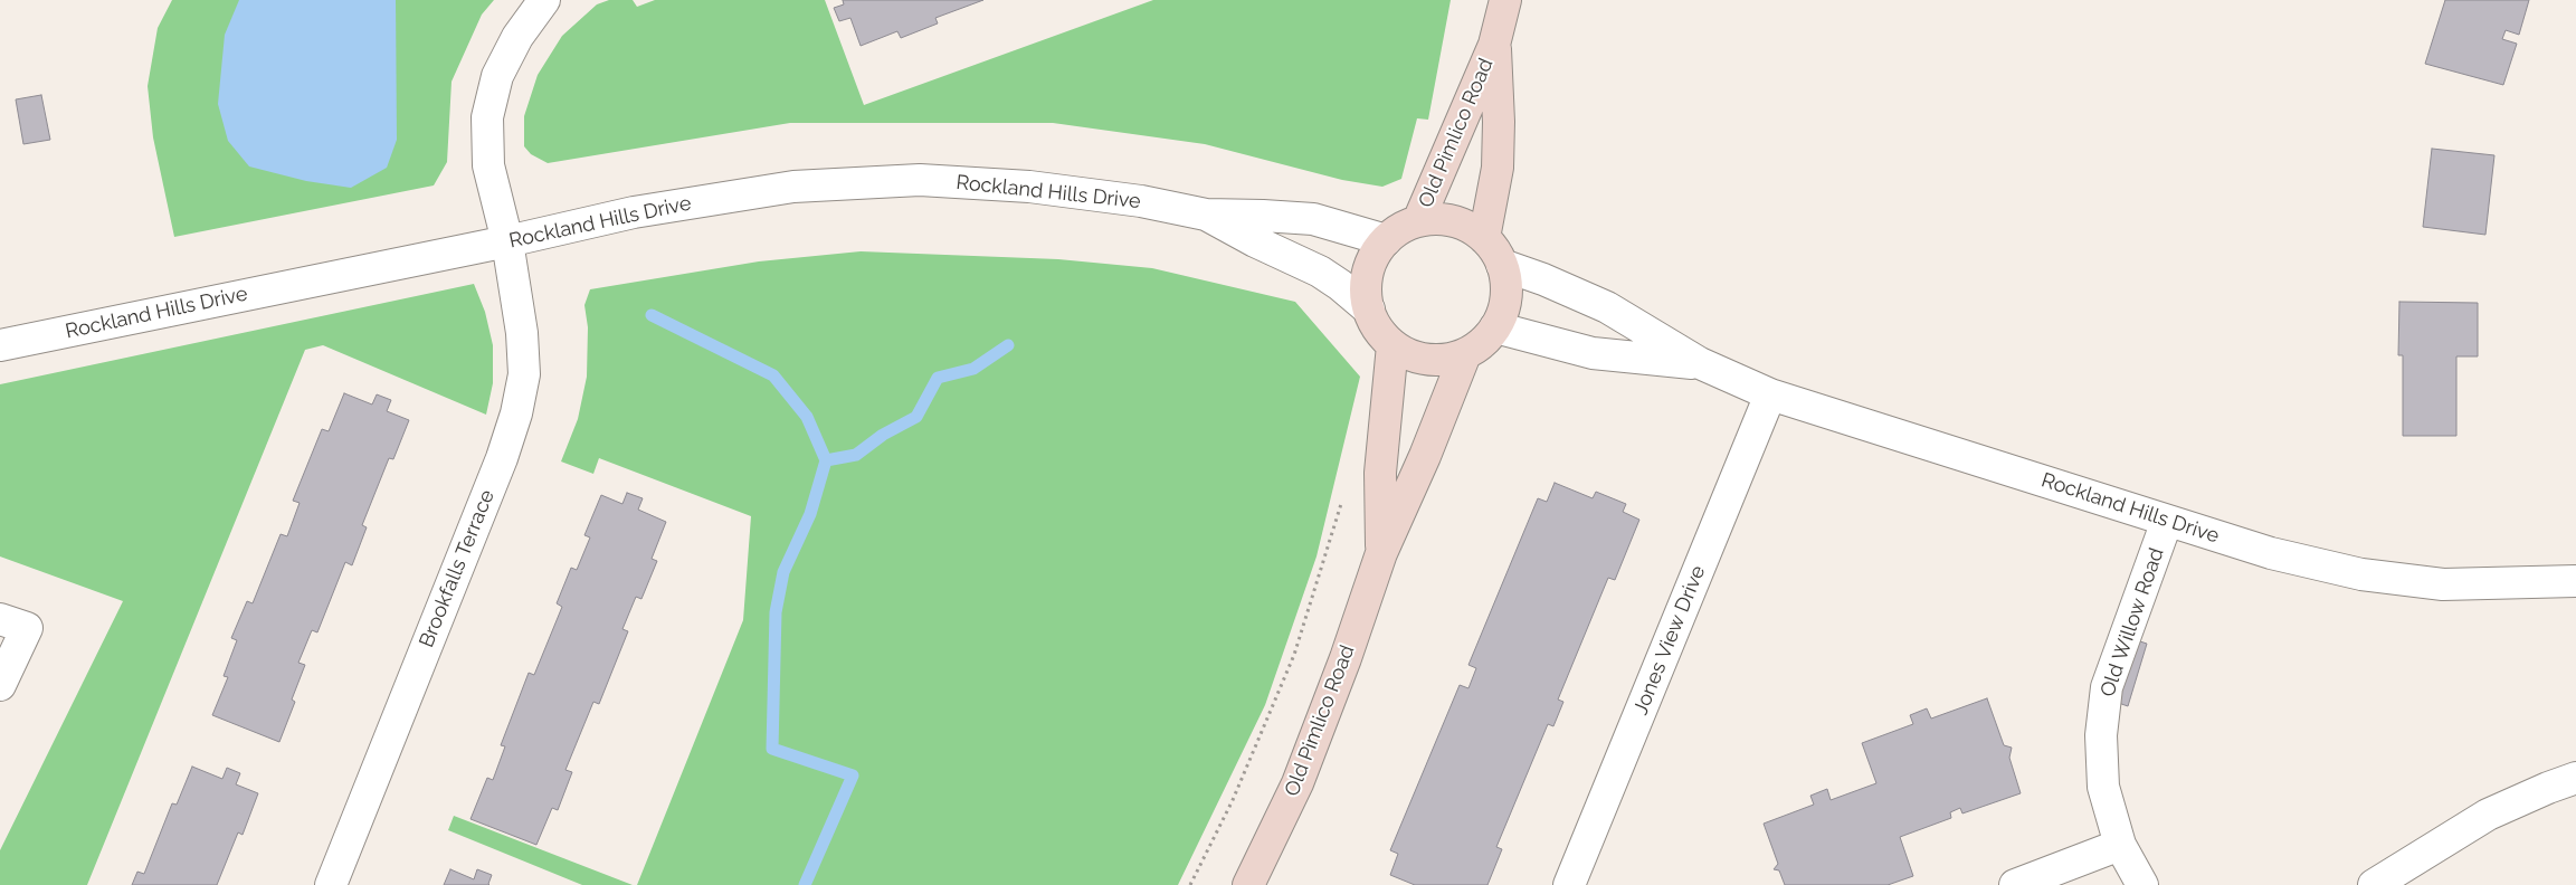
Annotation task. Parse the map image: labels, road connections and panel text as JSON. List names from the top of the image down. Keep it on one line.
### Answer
{"streets":{"street":["Old Pimlico Road","Rockland Hills Drive","Brookfalls Terrace","Old Willow Road","Jones View Drive"]},"crossings":[["Old Pimlico Road","Rockland Hills Drive"],["Rockland Hills Drive","Brookfalls Terrace"],["Rockland Hills Drive","Old Willow Road"],["Rockland Hills Drive","Jones View Drive"]]}
